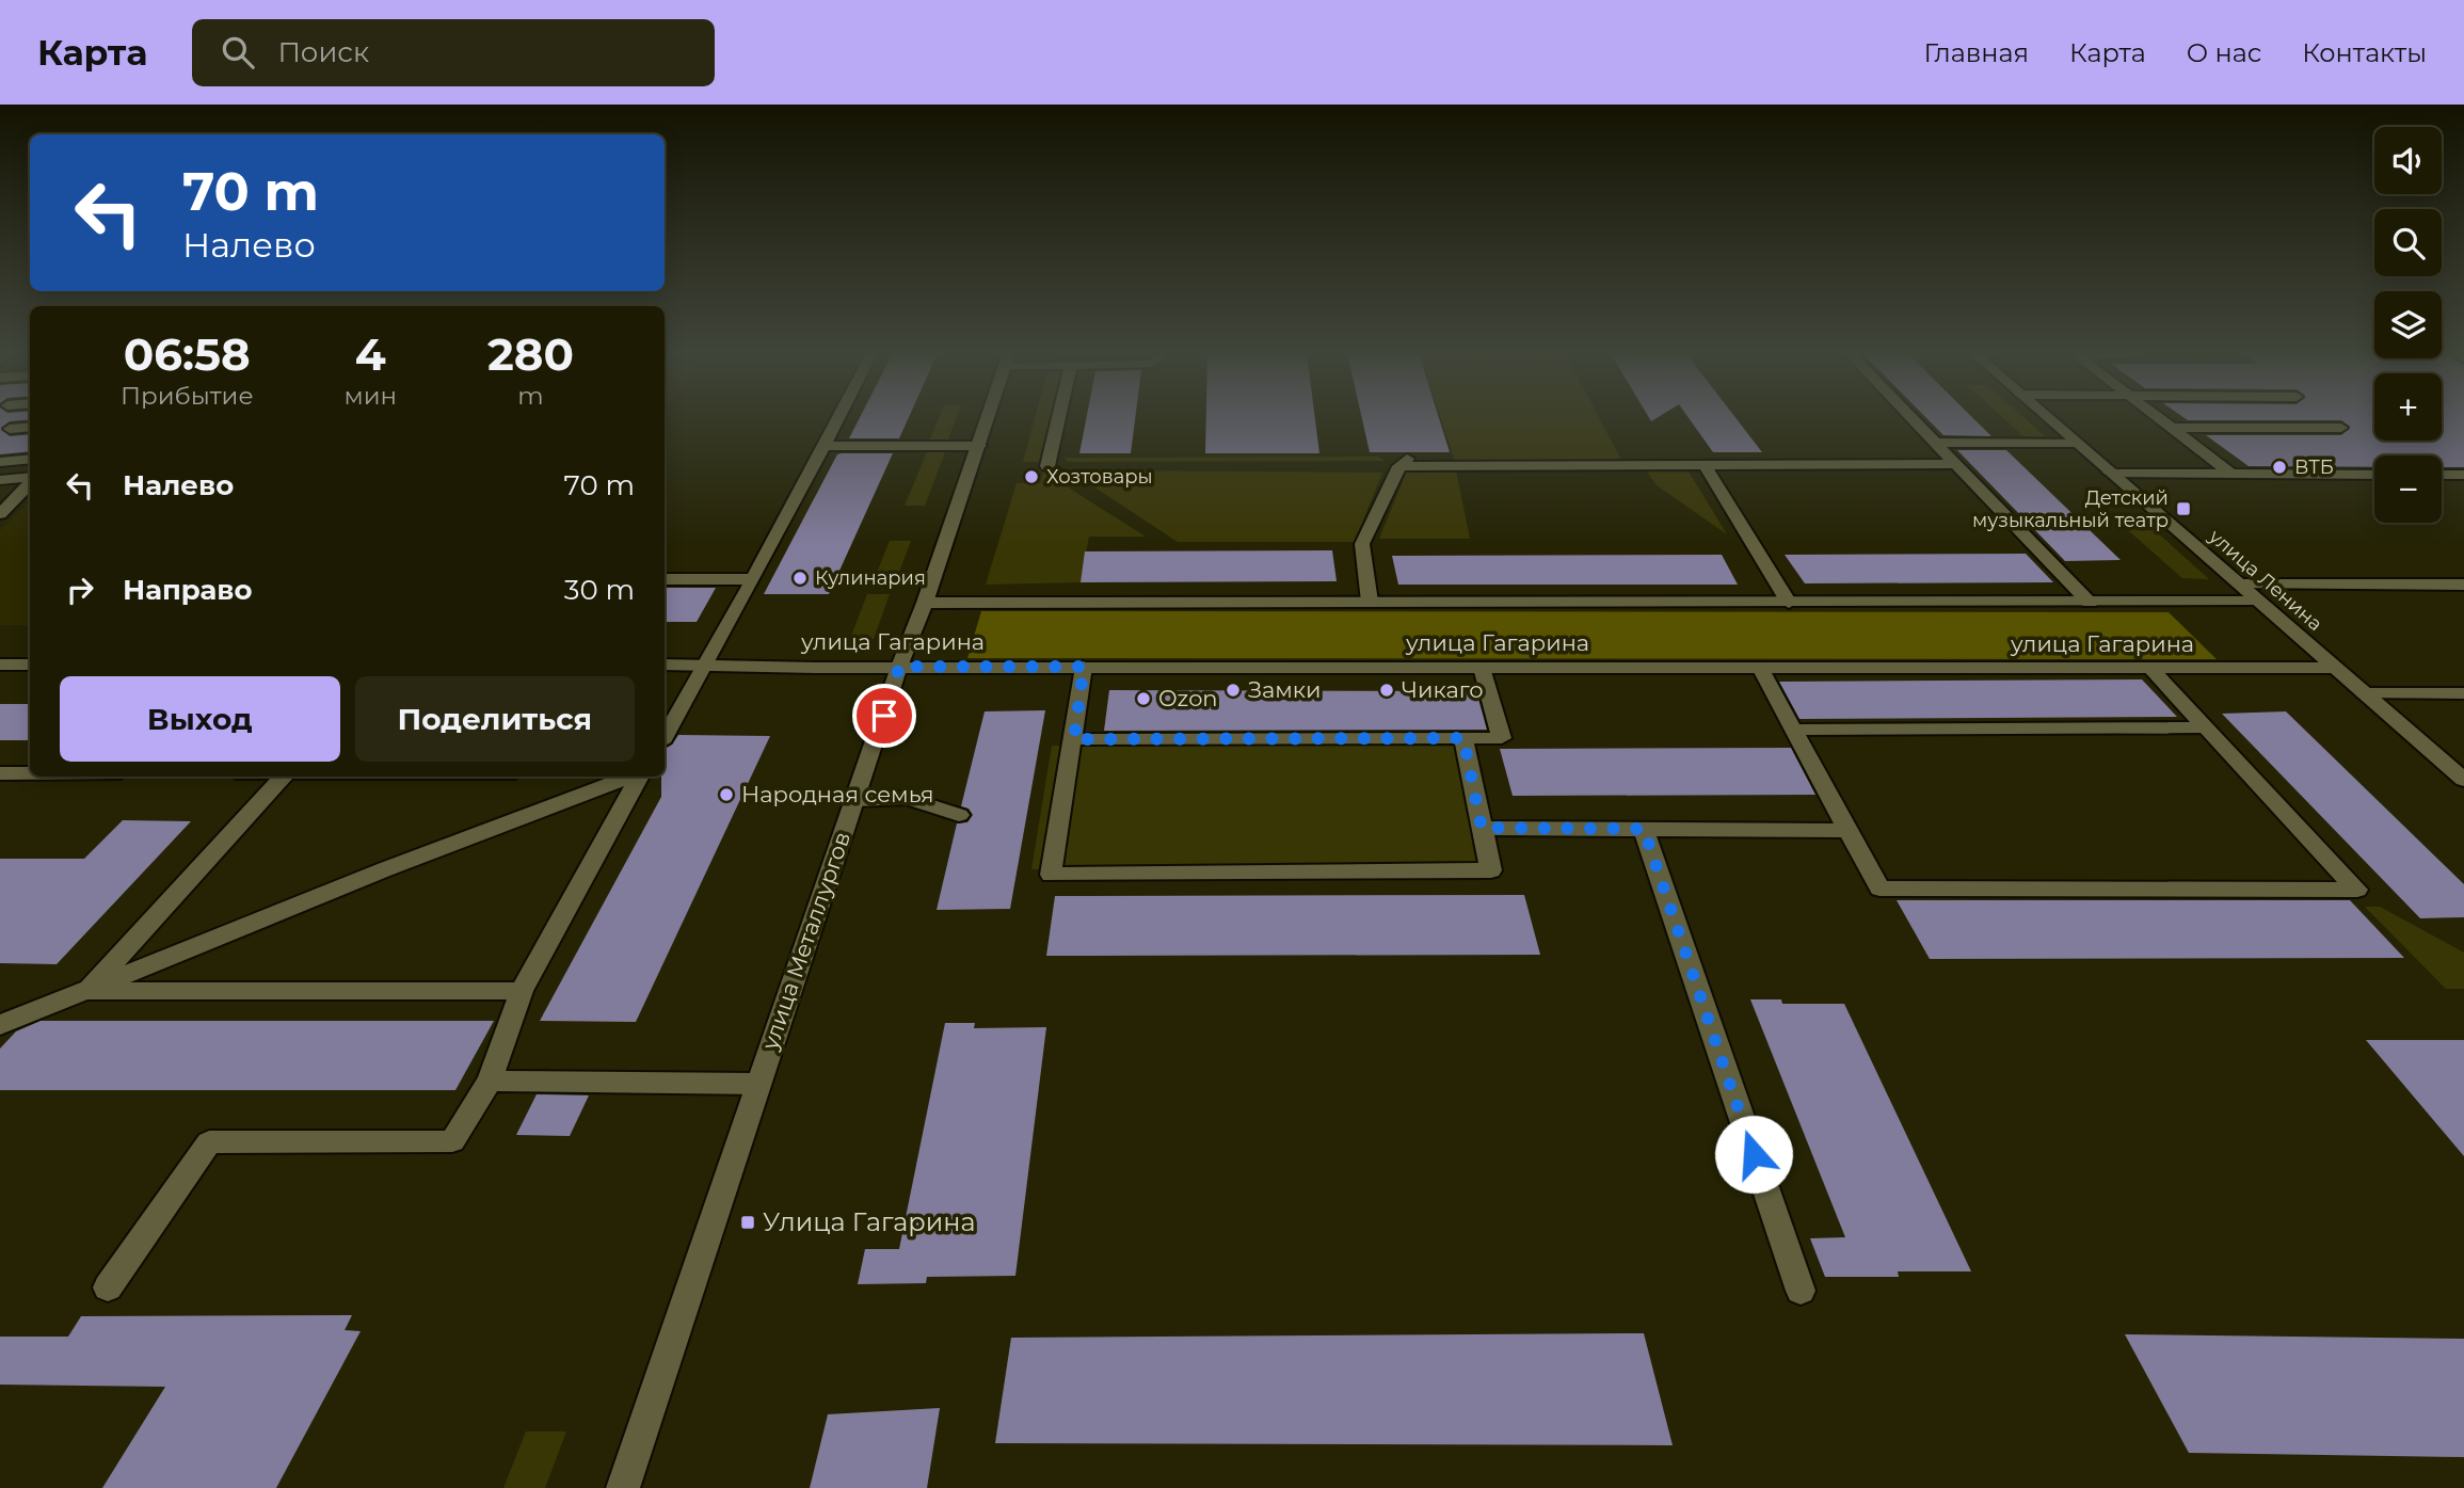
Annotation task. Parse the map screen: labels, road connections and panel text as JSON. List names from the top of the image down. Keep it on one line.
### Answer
{"streets":{"street":["улица Ленина","улица Гагарина","улица Металлургов"]},"crossings":[["улица Ленина","улица Гагарина"],["улица Гагарина","улица Металлургов"]],"places":{"other":["ВТБ","Хозтовары","Кулинария","Замки","Чикаго","Ozon","Народная семья"],"transit":["Детский музыкальный театр","Улица Гагарина"]},"page":{"header":"Карта","search":"Поиск","nav":["Главная","Карта","О нас","Контакты"],"map_buttons":["+","−"],"turn":["70 m","Налево"],"eta":["06:58","Прибытие","4","мин","280","m"],"list":[{"name":"Налево","value":"70 m"},{"name":"Направо","value":"30 m"}],"buttons":["Выход","Поделиться"]}}
